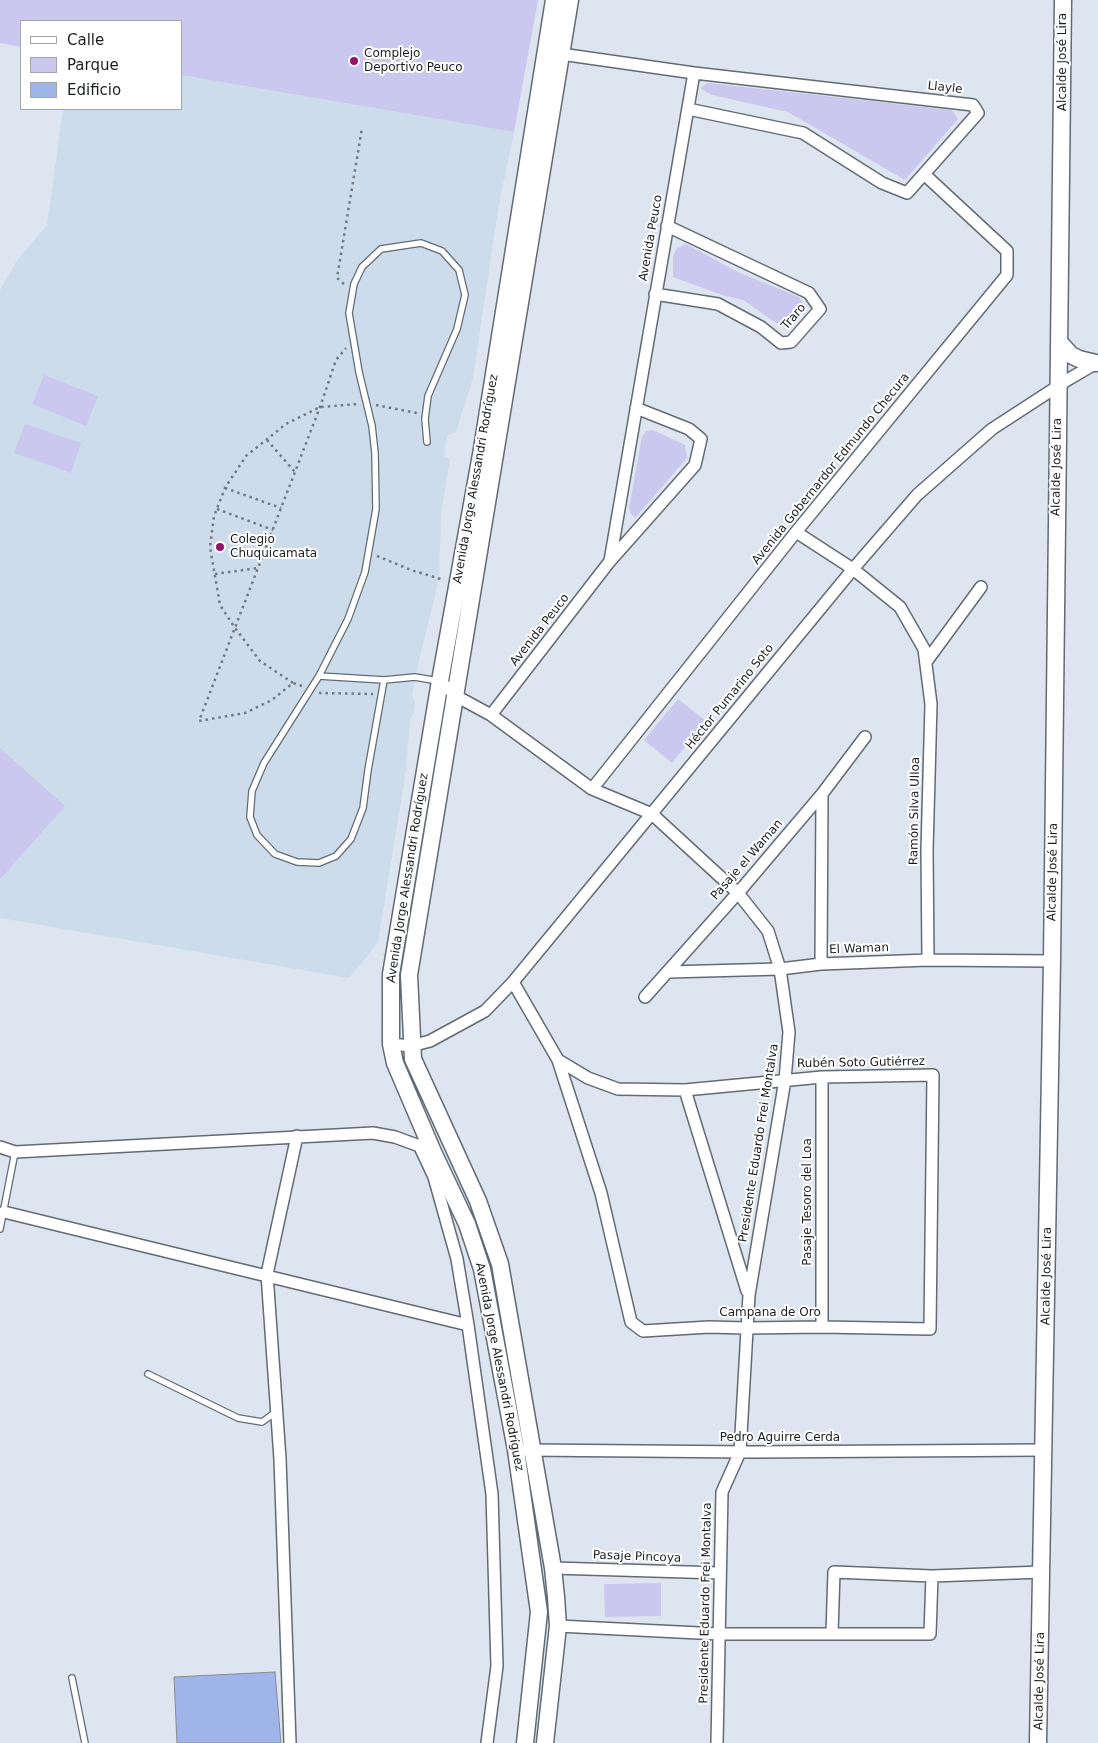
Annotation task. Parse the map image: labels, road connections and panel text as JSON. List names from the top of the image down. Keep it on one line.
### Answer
{"streets":{"street":["Alcalde José Lira","Llayle","Avenida Peuco","Traro","Avenida Gobernardor Edmundo Checura","Avenida Jorge Alessandri Rodríguez","Héctor Pumarino Soto","Ramón Silva Ulloa","Pasaje el Waman","El Waman","Rubén Soto Gutiérrez","Presidente Eduardo Frei Montalva","Pasaje Tesoro del Loa","Campana de Oro","Pedro Aguirre Cerda","Pasaje Pincoya"]},"crossings":[["Alcalde José Lira","Héctor Pumarino Soto"],["Alcalde José Lira","El Waman"],["Alcalde José Lira","Pedro Aguirre Cerda"],["Llayle","Avenida Peuco"],["Llayle","Avenida Gobernardor Edmundo Checura"],["Llayle","Avenida Jorge Alessandri Rodríguez"],["Avenida Peuco","Traro"],["Avenida Peuco","Presidente Eduardo Frei Montalva"],["Avenida Gobernardor Edmundo Checura","Ramón Silva Ulloa"],["Avenida Gobernardor Edmundo Checura","Presidente Eduardo Frei Montalva"],["Avenida Jorge Alessandri Rodríguez","Héctor Pumarino Soto"],["Avenida Jorge Alessandri Rodríguez","Presidente Eduardo Frei Montalva"],["Avenida Jorge Alessandri Rodríguez","Pedro Aguirre Cerda"],["Avenida Jorge Alessandri Rodríguez","Pasaje Pincoya"],["Héctor Pumarino Soto","Ramón Silva Ulloa"],["Héctor Pumarino Soto","Rubén Soto Gutiérrez"],["Héctor Pumarino Soto","Presidente Eduardo Frei Montalva"],["Ramón Silva Ulloa","El Waman"],["Pasaje el Waman","El Waman"],["Pasaje el Waman","Presidente Eduardo Frei Montalva"],["El Waman","Presidente Eduardo Frei Montalva"],["Rubén Soto Gutiérrez","Presidente Eduardo Frei Montalva"],["Rubén Soto Gutiérrez","Pasaje Tesoro del Loa"],["Rubén Soto Gutiérrez","Campana de Oro"],["Presidente Eduardo Frei Montalva","Campana de Oro"],["Presidente Eduardo Frei Montalva","Pedro Aguirre Cerda"],["Presidente Eduardo Frei Montalva","Pasaje Pincoya"],["Pasaje Tesoro del Loa","Campana de Oro"]],"places":["Complejo Deportivo Peuco","Colegio Chuquicamata"],"legend":["Calle","Parque","Edificio"]}
